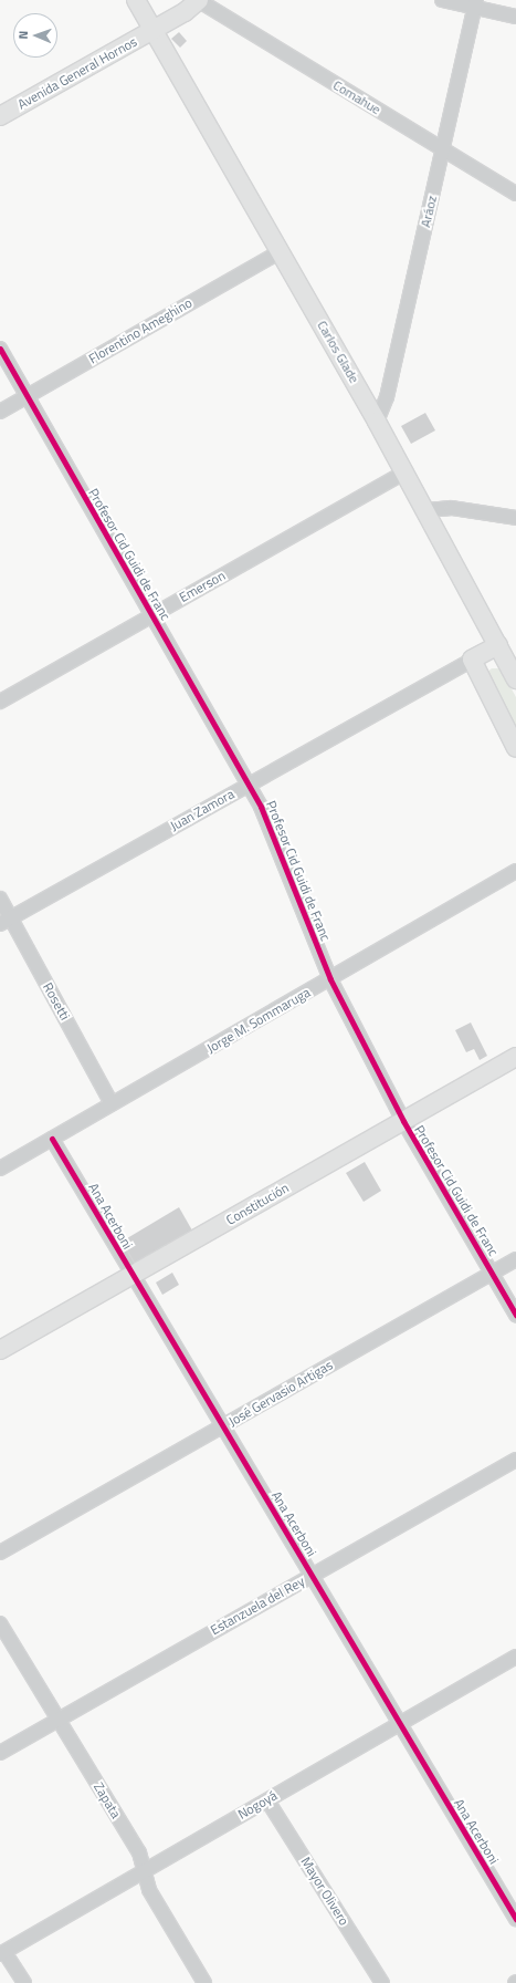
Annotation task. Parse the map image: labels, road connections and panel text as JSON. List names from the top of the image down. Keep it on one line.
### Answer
{"streets":{"street":["Avenida General Hornos","Comahue","Aráoz","Florentino Ameghino","Carlos Glade","Profesor Cid Guidi de Franc","Emerson","Juan Zamora","Rosetti","Jorge M. Sommaruga","Constitución","Ana Acerboni","José Gervasio Artigas","Estanzuela del Rey","Zapata","Nogoyá","Mayor Olivero"]},"crossings":[["Avenida General Hornos","Comahue"],["Avenida General Hornos","Carlos Glade"],["Comahue","Aráoz"],["Aráoz","Carlos Glade"],["Florentino Ameghino","Carlos Glade"],["Florentino Ameghino","Profesor Cid Guidi de Franc"],["Carlos Glade","Emerson"],["Carlos Glade","Juan Zamora"],["Profesor Cid Guidi de Franc","Emerson"],["Profesor Cid Guidi de Franc","Juan Zamora"],["Profesor Cid Guidi de Franc","Jorge M. Sommaruga"],["Profesor Cid Guidi de Franc","Constitución"],["Profesor Cid Guidi de Franc","José Gervasio Artigas"],["Juan Zamora","Rosetti"],["Rosetti","Jorge M. Sommaruga"],["Jorge M. Sommaruga","Ana Acerboni"],["Constitución","Ana Acerboni"],["Ana Acerboni","José Gervasio Artigas"],["Ana Acerboni","Estanzuela del Rey"],["Ana Acerboni","Nogoyá"],["Estanzuela del Rey","Zapata"],["Zapata","Nogoyá"],["Nogoyá","Mayor Olivero"]],"north":"left"}
